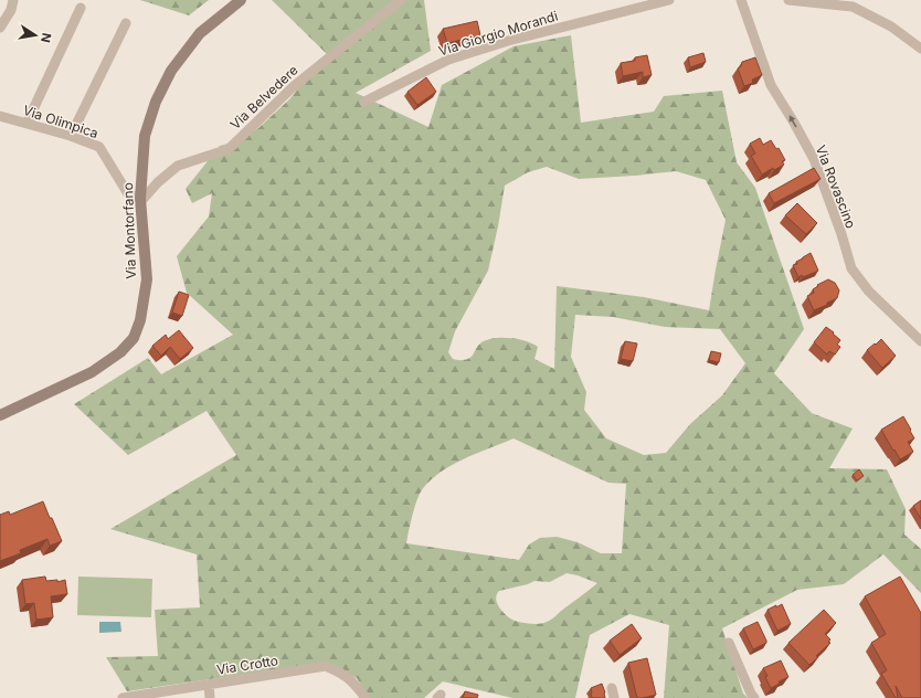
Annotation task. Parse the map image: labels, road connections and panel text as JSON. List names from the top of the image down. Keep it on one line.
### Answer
{"streets":{"street":["Via Giorgio Morandi","Via Belvedere","Via Olimpica","Via Rovascino","Via Montorfano","Via Crotto"]},"crossings":[["Via Belvedere","Via Olimpica"],["Via Belvedere","Via Montorfano"],["Via Olimpica","Via Montorfano"]],"one_way":["Via Rovascino"],"north":"right"}
